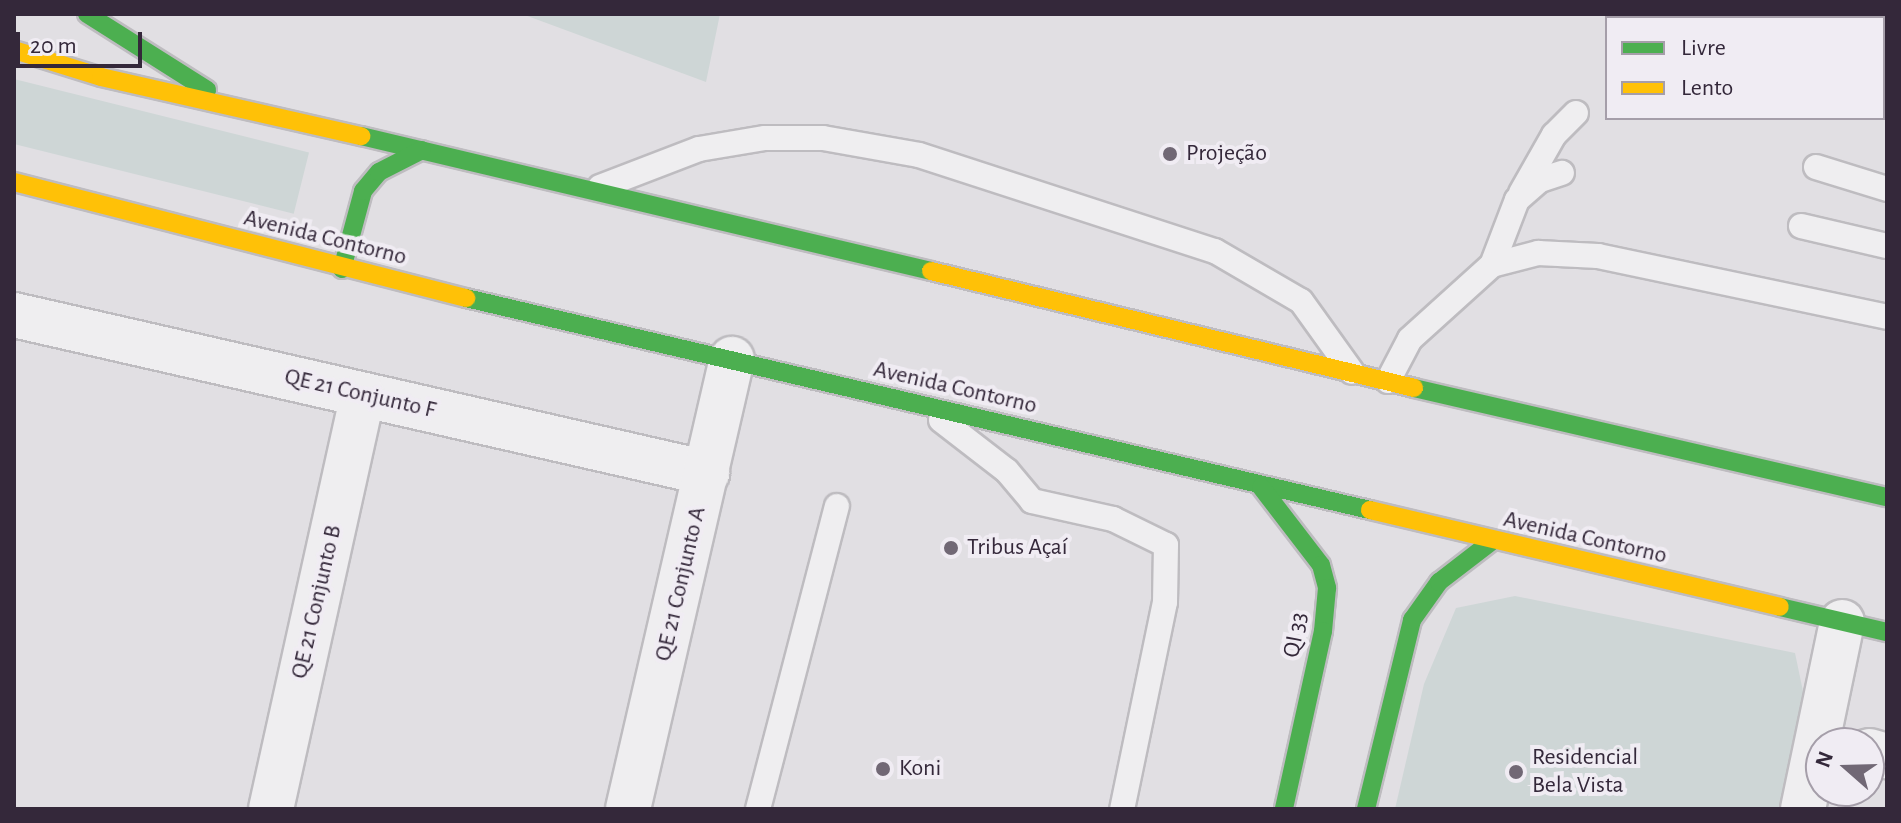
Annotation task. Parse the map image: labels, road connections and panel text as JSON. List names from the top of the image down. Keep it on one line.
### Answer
{"streets":{"main road":["Avenida Contorno","QI 33"],"street":["QE 21 Conjunto F","QE 21 Conjunto A","QE 21 Conjunto B"]},"crossings":[["Avenida Contorno","QE 21 Conjunto A"],["Avenida Contorno","QI 33"],["QE 21 Conjunto F","QE 21 Conjunto A"],["QE 21 Conjunto F","QE 21 Conjunto B"]],"places":["Projeção","Tribus Açaí","Koni","Residencial Bela Vista"],"legend":["Livre","Lento"],"scale_bar":"20 m","north":"left"}
